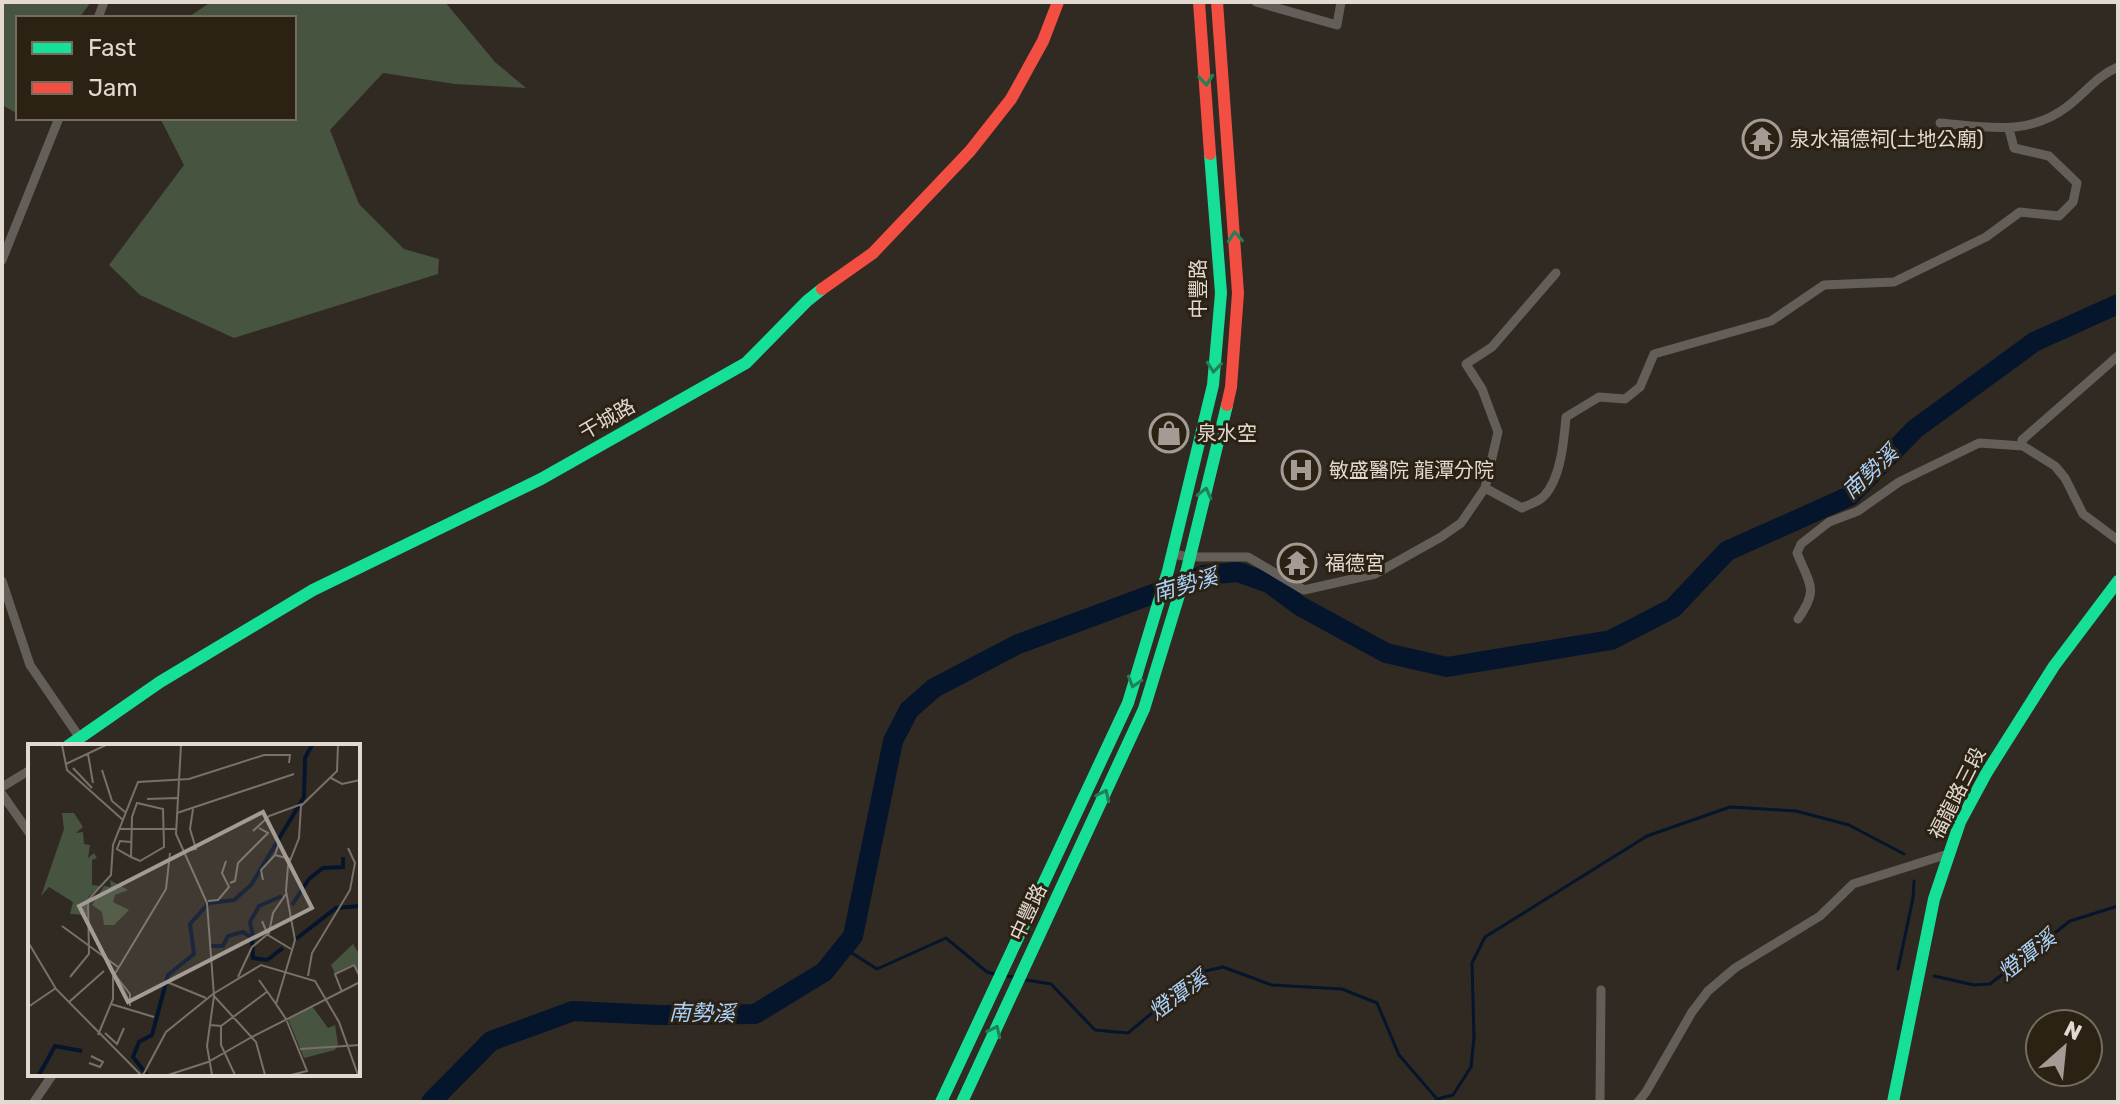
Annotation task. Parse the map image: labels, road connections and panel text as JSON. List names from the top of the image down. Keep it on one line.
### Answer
{"streets":{"main road":["中豐路","干城路","福龍路三段"]},"water":["南勢溪","燈潭溪"],"places":{"temple":["泉水福德祠(土地公廟)","福德宮"],"shop":["泉水空"],"hospital":["敏盛醫院 龍潭分院"]},"legend":["Fast","Jam"],"north":"top right"}
